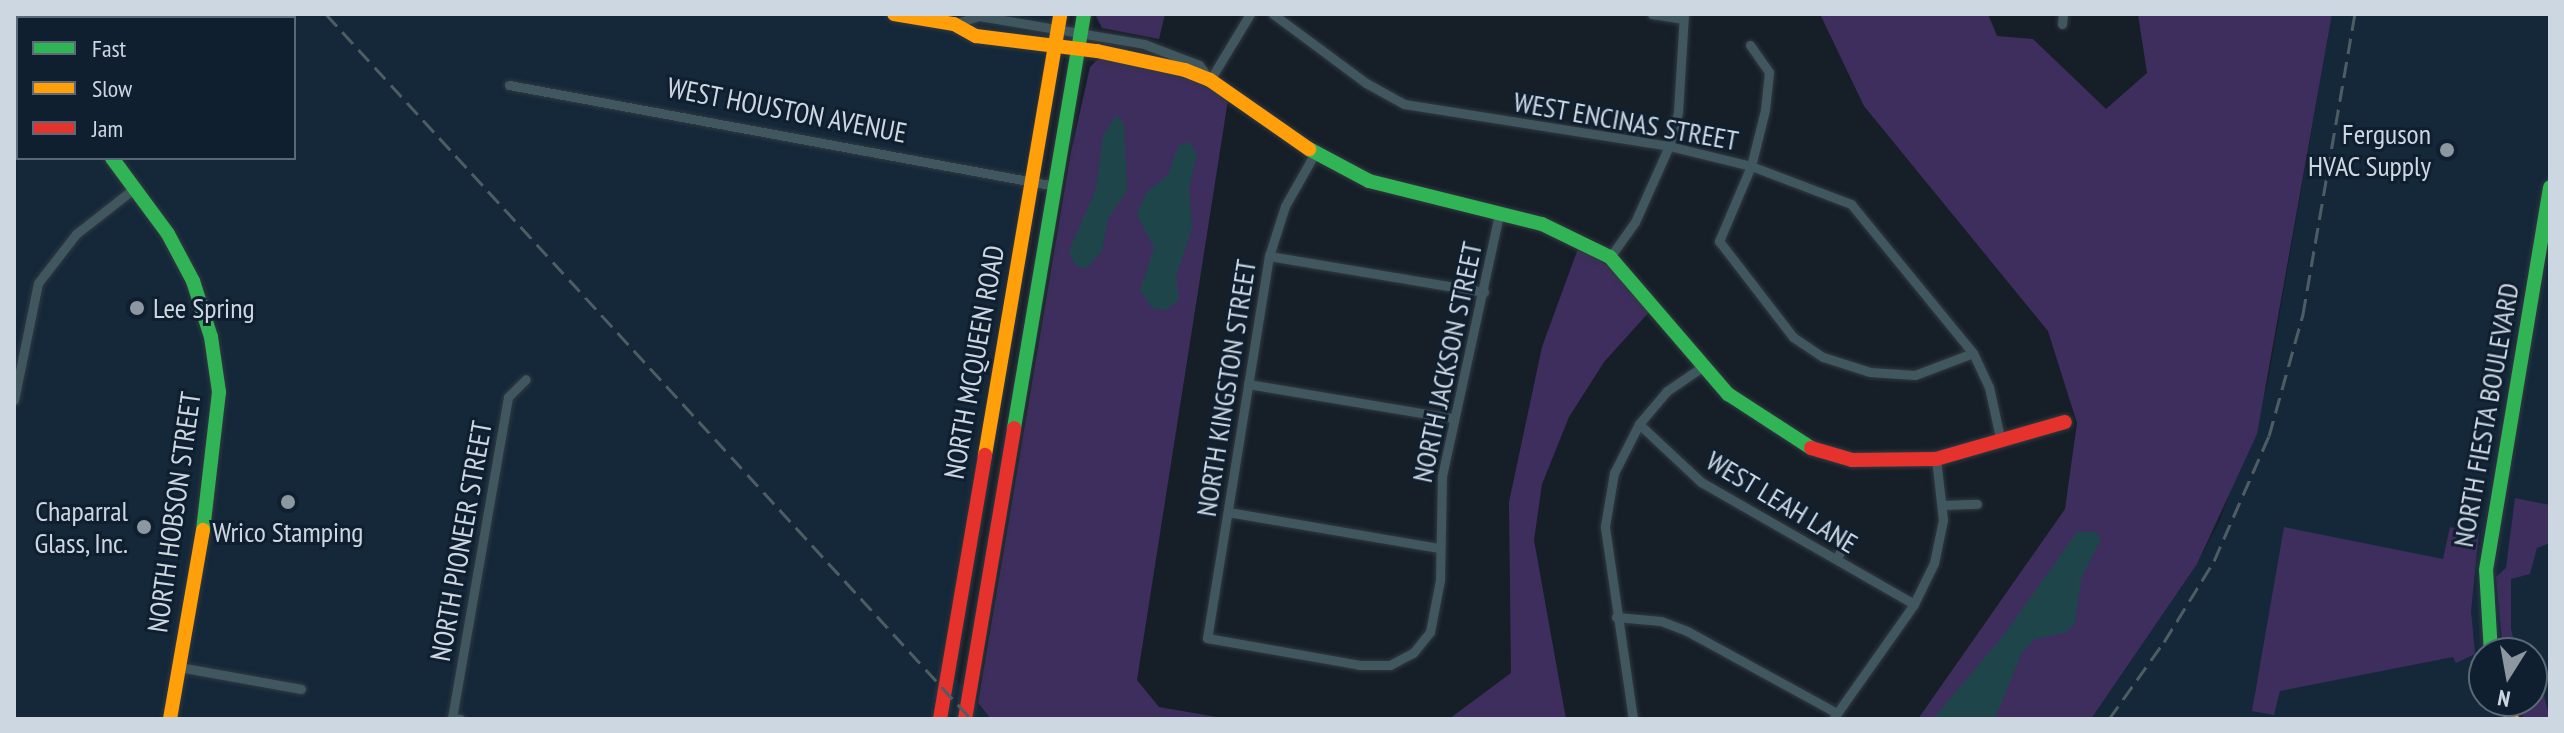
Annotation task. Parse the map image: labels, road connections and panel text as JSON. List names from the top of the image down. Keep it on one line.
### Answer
{"streets":{"street":["WEST HOUSTON AVENUE","WEST ENCINAS STREET","NORTH MCQUEEN ROAD","NORTH JACKSON STREET","NORTH KINGSTON STREET","NORTH FIESTA BOULEVARD","WEST LEAH LANE","NORTH HOBSON STREET","NORTH PIONEER STREET"]},"crossings":[["WEST HOUSTON AVENUE","NORTH MCQUEEN ROAD"],["NORTH JACKSON STREET","NORTH KINGSTON STREET"]],"places":["Ferguson HVAC Supply","Lee Spring","Wrico Stamping","Chaparral Glass, Inc."],"legend":["Fast","Slow","Jam"],"north":"bottom"}
